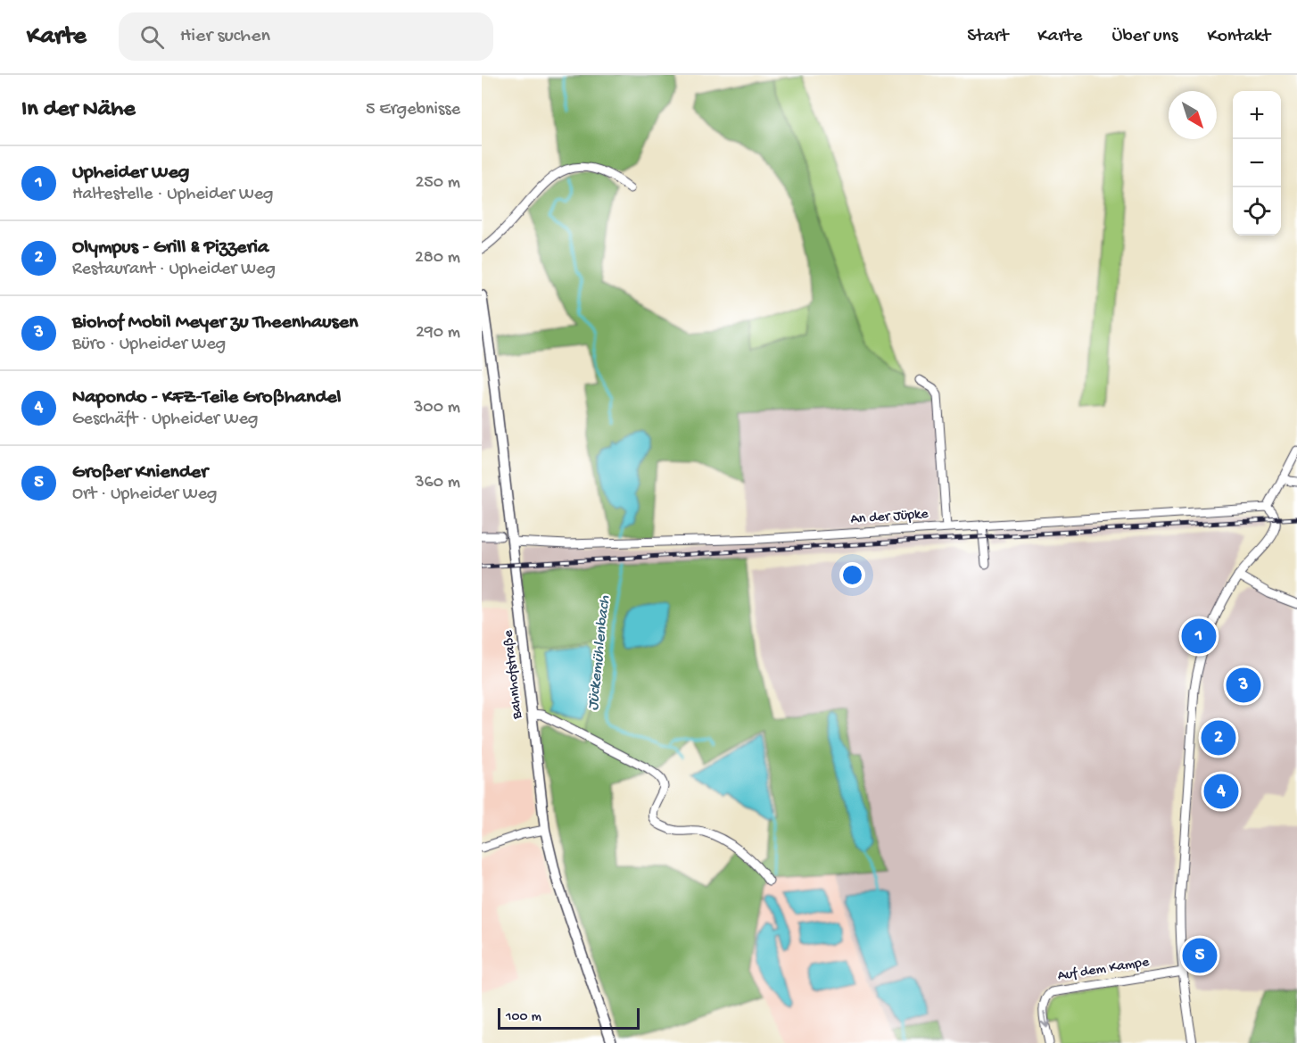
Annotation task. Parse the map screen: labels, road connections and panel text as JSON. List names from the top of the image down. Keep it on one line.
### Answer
{"streets":{"street":["An der Jüpke","Bahnhofstraße","Auf dem Kampe"]},"crossings":[["An der Jüpke","Bahnhofstraße"]],"one_way":["Auf dem Kampe"],"water":["Jückemühlenbach"],"scale_bar":"100 m","north":"bottom right","page":{"header":"Karte","search":"Hier suchen","nav":["Start","Karte","Über uns","Kontakt"],"heading":["In der Nähe","5 Ergebnisse"],"map_buttons":["+","−"],"list":[{"mark":"1","name":"Upheider Weg","note":"Haltestelle · Upheider Weg","value":"250 m"},{"mark":"2","name":"Olympus - Grill & Pizzeria","note":"Restaurant · Upheider Weg","value":"280 m"},{"mark":"3","name":"Biohof Mobil Meyer zu Theenhausen","note":"Büro · Upheider Weg","value":"290 m"},{"mark":"4","name":"Napondo - KFZ-Teile Großhandel","note":"Geschäft · Upheider Weg","value":"300 m"},{"mark":"5","name":"Großer Kniender","note":"Ort · Upheider Weg","value":"360 m"}],"pins":["1","3","2","4","5"],"scale":"100 m"}}
